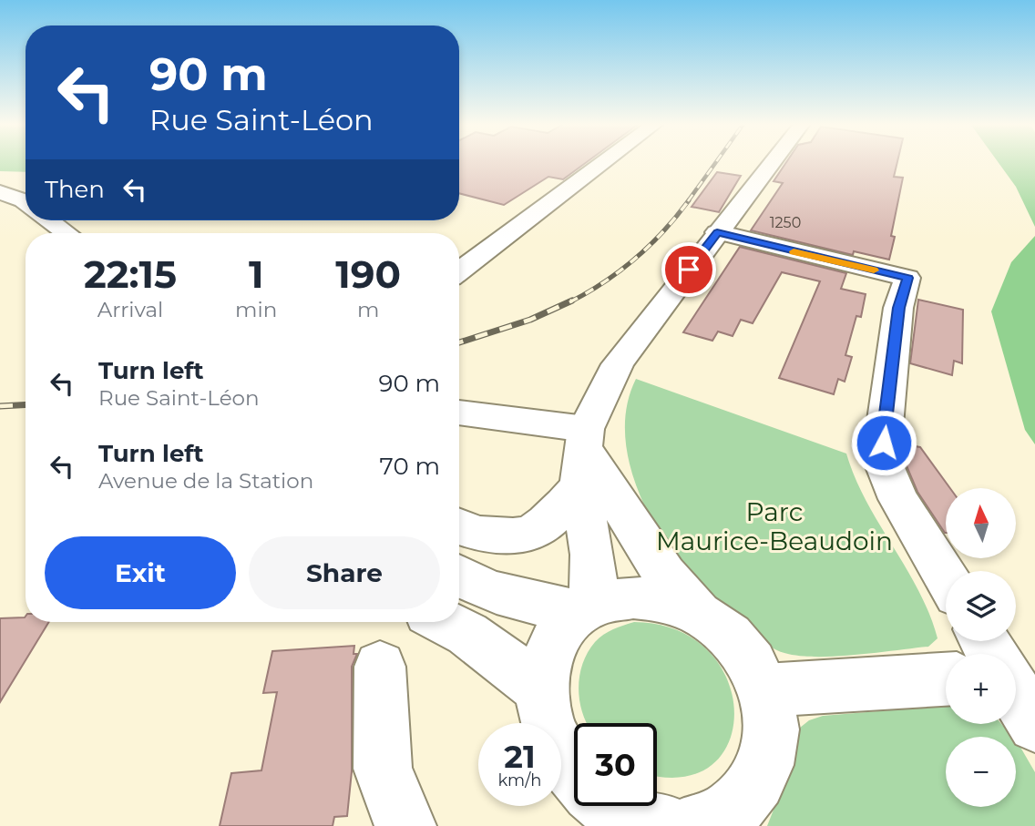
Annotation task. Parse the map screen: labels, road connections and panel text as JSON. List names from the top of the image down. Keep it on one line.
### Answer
{"parks":["Parc Maurice-Beaudoin"],"house_numbers":["1250"],"north":"top","page":{"turn":["90 m","Rue Saint-Léon"],"then":"Then","eta":["22:15","Arrival","1","min","190","m"],"list":[{"name":"Turn left","note":"Rue Saint-Léon","value":"90 m"},{"name":"Turn left","note":"Avenue de la Station","value":"70 m"}],"map_buttons":["+","−"],"buttons":["Exit","Share"],"speed":"21 km/h","limit":"30"}}
